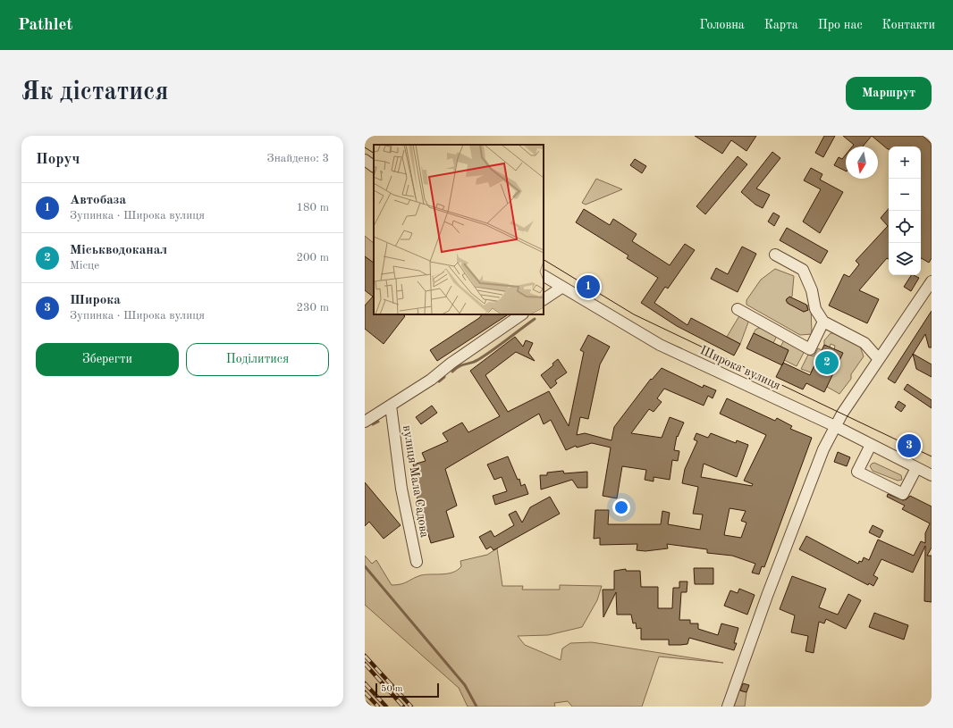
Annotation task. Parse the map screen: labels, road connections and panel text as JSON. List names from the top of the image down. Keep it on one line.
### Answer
{"streets":{"street":["Широка вулиця","вулиця Мала Садова"]},"scale_bar":"50 m","north":"bottom","page":{"header":"Pathlet","nav":["Головна","Карта","Про нас","Контакти"],"buttons":["Маршрут",["Зберегти","Поділитися"]],"title":"Як дістатися","heading":["Поруч","Знайдено: 3"],"map_buttons":["+","−"],"list":[{"mark":"1","name":"Автобаза","note":"Зупинка · Широка вулиця","value":"180 m"},{"mark":"2","name":"Міськводоканал","note":"Місце","value":"200 m"},{"mark":"3","name":"Широка","note":"Зупинка · Широка вулиця","value":"230 m"}],"pins":["1","2","3"],"scale":"50 m"}}
